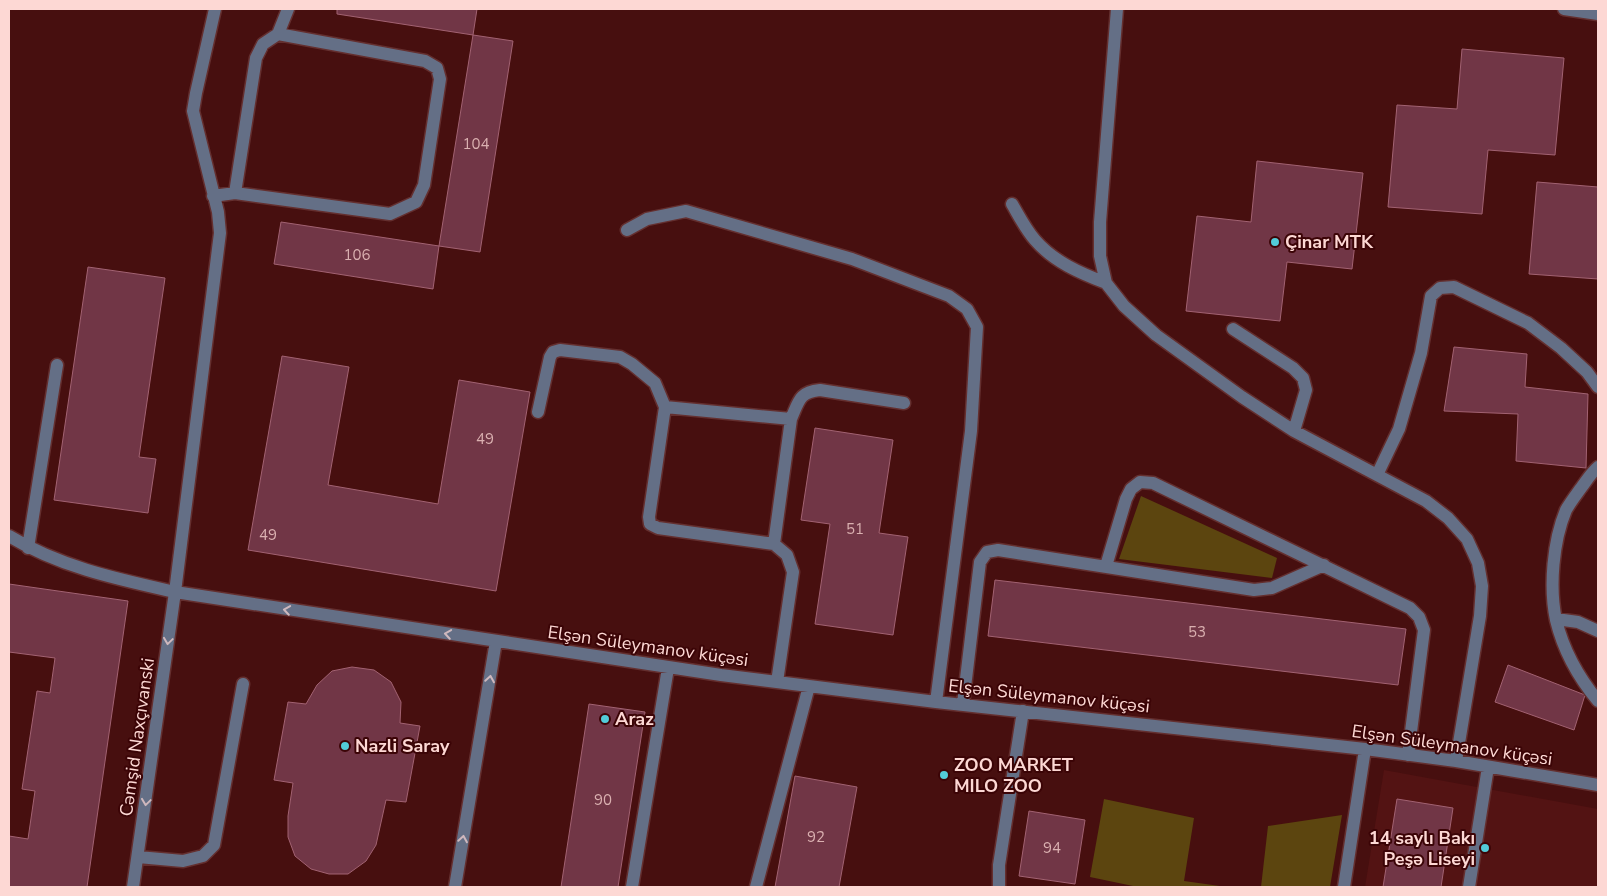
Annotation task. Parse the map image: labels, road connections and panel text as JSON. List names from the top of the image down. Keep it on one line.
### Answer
{"streets":{"street":["Elşən Süleymanov küçəsi","Cəmşid Naxçıvanski"]},"crossings":[["Elşən Süleymanov küçəsi","Cəmşid Naxçıvanski"]],"places":["Çinar MTK","Araz","Nazli Saray","ZOO MARKET MILO ZOO","14 saylı Bakı Peşə Liseyi"],"house_numbers":["104","106","49","51","49","53","90","92","94"]}
